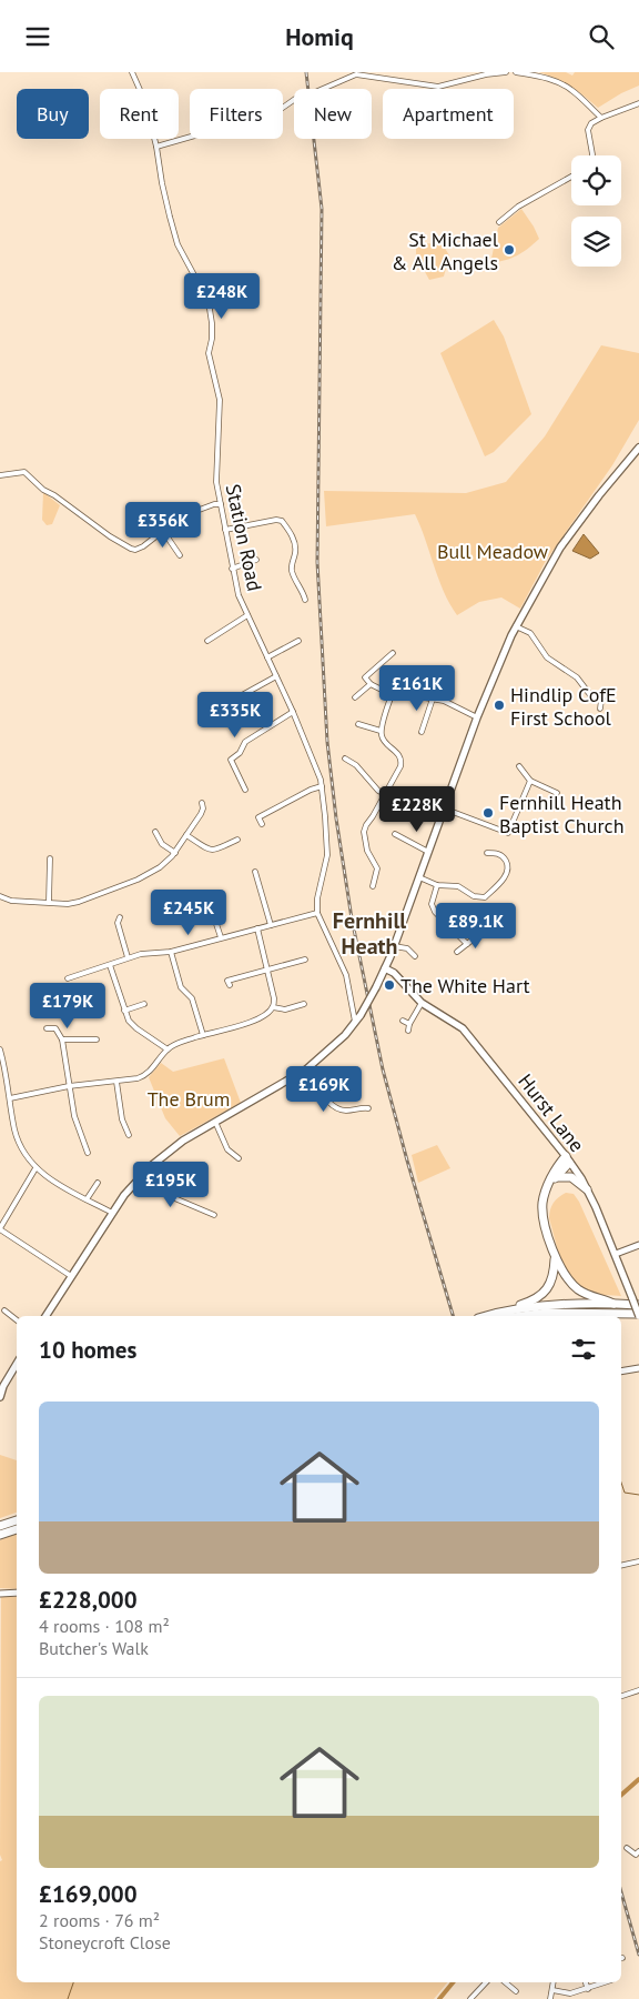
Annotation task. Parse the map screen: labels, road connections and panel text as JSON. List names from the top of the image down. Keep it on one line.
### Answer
{"streets":{"main road":["Hurst Lane"],"street":["Station Road"]},"districts":["Fernhill Heath"],"parks":["Bull Meadow","The Brum"],"places":["St Michael & All Angels","Hindlip CofE First School","Fernhill Heath Baptist Church","The White Hart"],"page":{"header":"Homiq","chip":["Buy","Rent","Filters","New","Apartment"],"price":["£248K","£356K","£161K","£335K","£228K","£245K","£89.1K","£179K","£169K","£195K"],"heading":"10 homes","list":[{"name":"£228,000","note":"4 rooms · 108 m² · Butcher's Walk"},{"name":"£169,000","note":"2 rooms · 76 m² · Stoneycroft Close"}]}}
